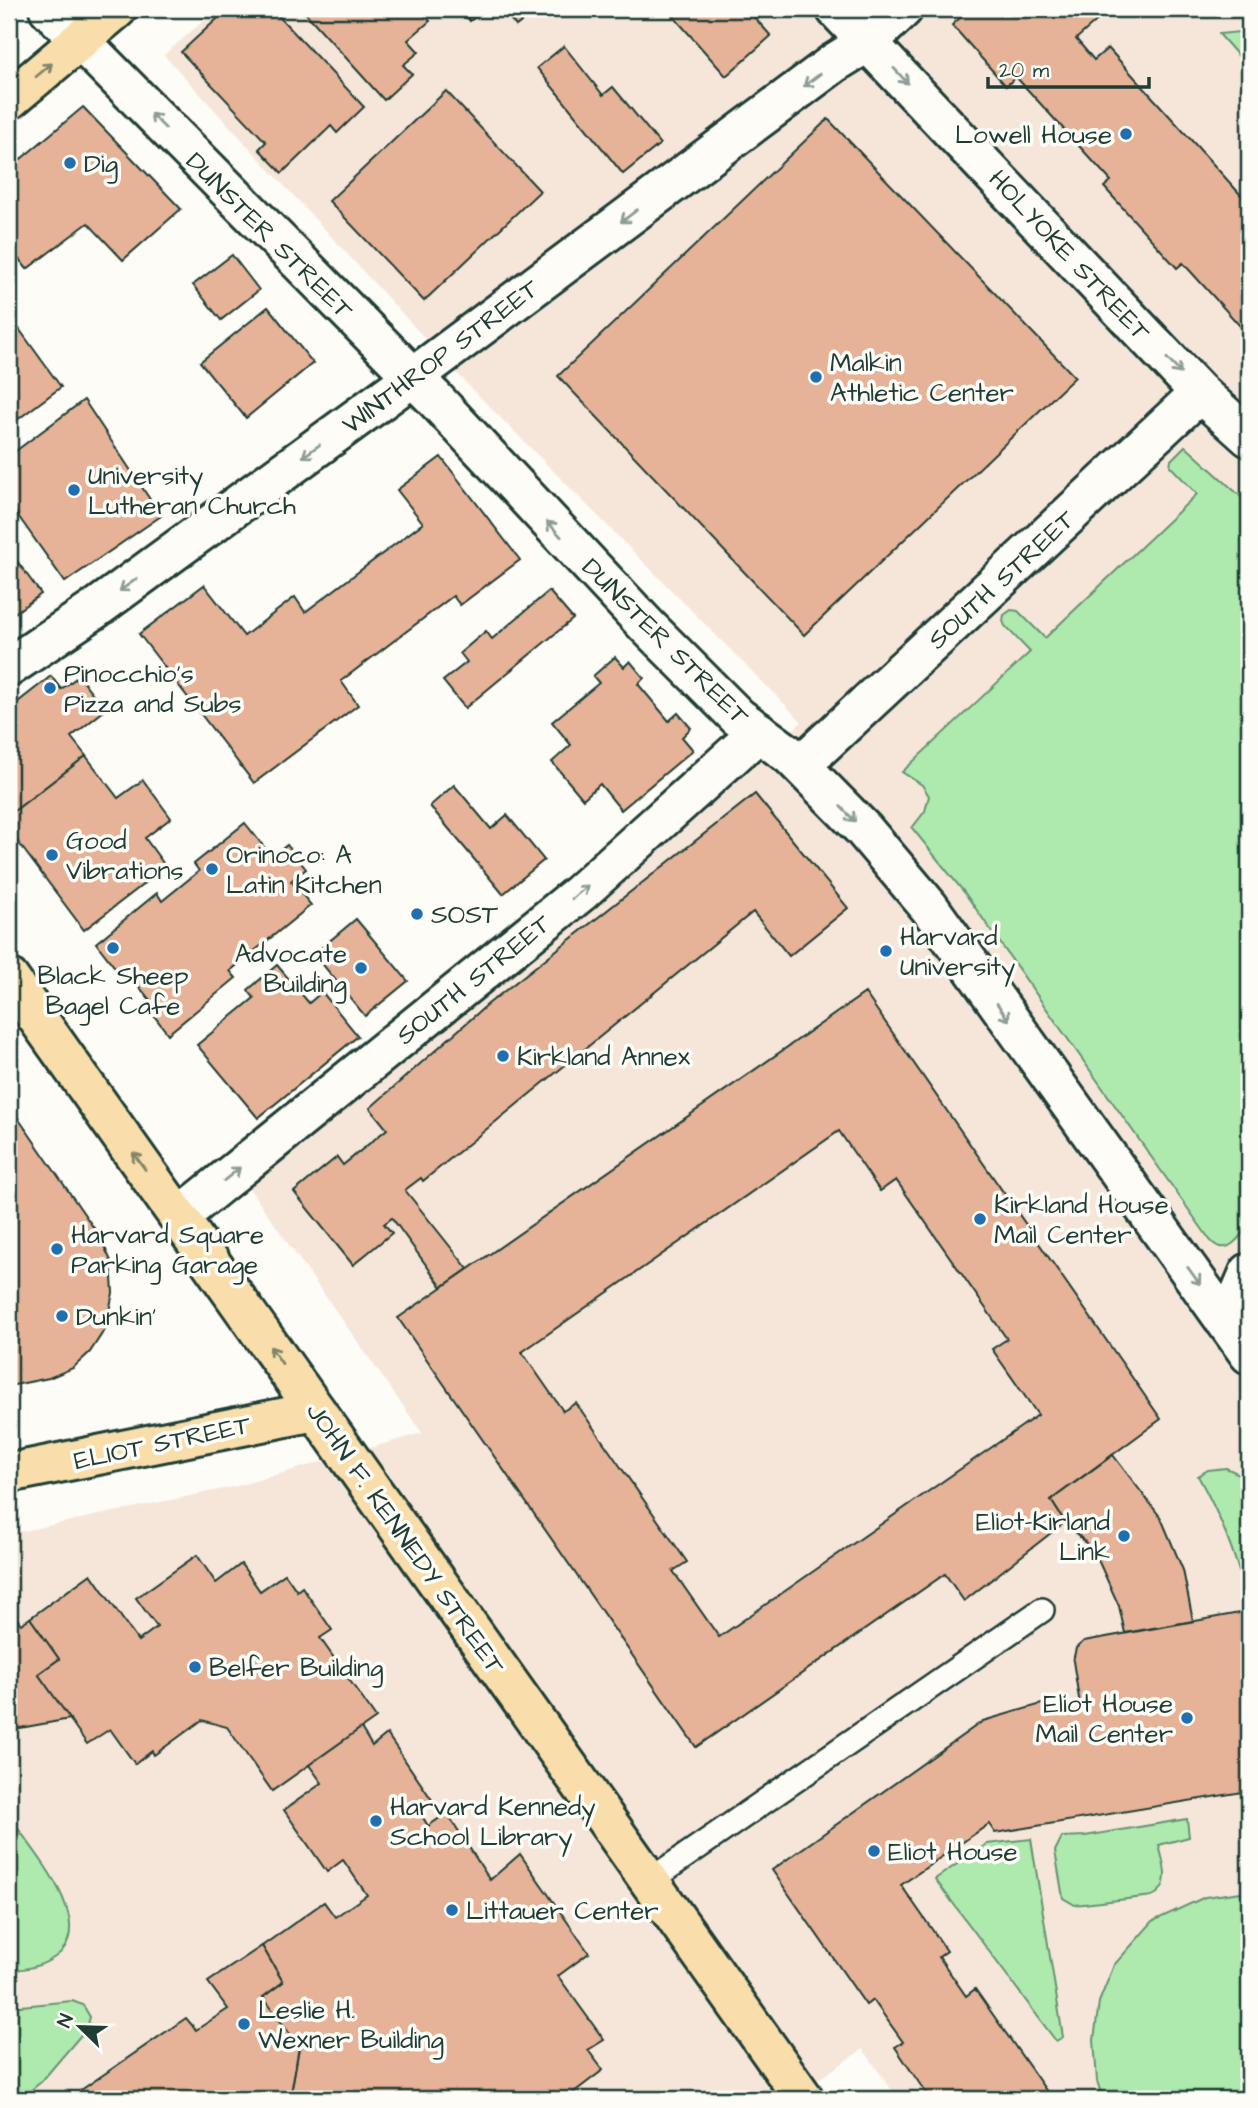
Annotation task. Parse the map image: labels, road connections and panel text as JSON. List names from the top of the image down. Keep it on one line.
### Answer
{"streets":{"main road":["ELIOT STREET","JOHN F. KENNEDY STREET"],"street":["DUNSTER STREET","HOLYOKE STREET","WINTHROP STREET","SOUTH STREET"]},"crossings":[["DUNSTER STREET","WINTHROP STREET"],["DUNSTER STREET","SOUTH STREET"],["HOLYOKE STREET","WINTHROP STREET"],["HOLYOKE STREET","SOUTH STREET"],["SOUTH STREET","JOHN F. KENNEDY STREET"],["ELIOT STREET","JOHN F. KENNEDY STREET"]],"one_way":["HOLYOKE STREET","WINTHROP STREET","SOUTH STREET","JOHN F. KENNEDY STREET"],"places":["Lowell House","Dig","Malkin Athletic Center","University Lutheran Church","Pinocchio's Pizza and Subs","Good Vibrations","Orinoco: A Latin Kitchen","SOST","Black Sheep Bagel Cafe","Harvard University","Advocate Building","Kirkland Annex","Kirkland House Mail Center","Harvard Square Parking Garage","Dunkin'","Eliot-Kirland Link","Belfer Building","Eliot House Mail Center","Harvard Kennedy School Library","Eliot House","Littauer Center","Leslie H. Wexner Building"],"scale_bar":"20 m","north":"top left"}
